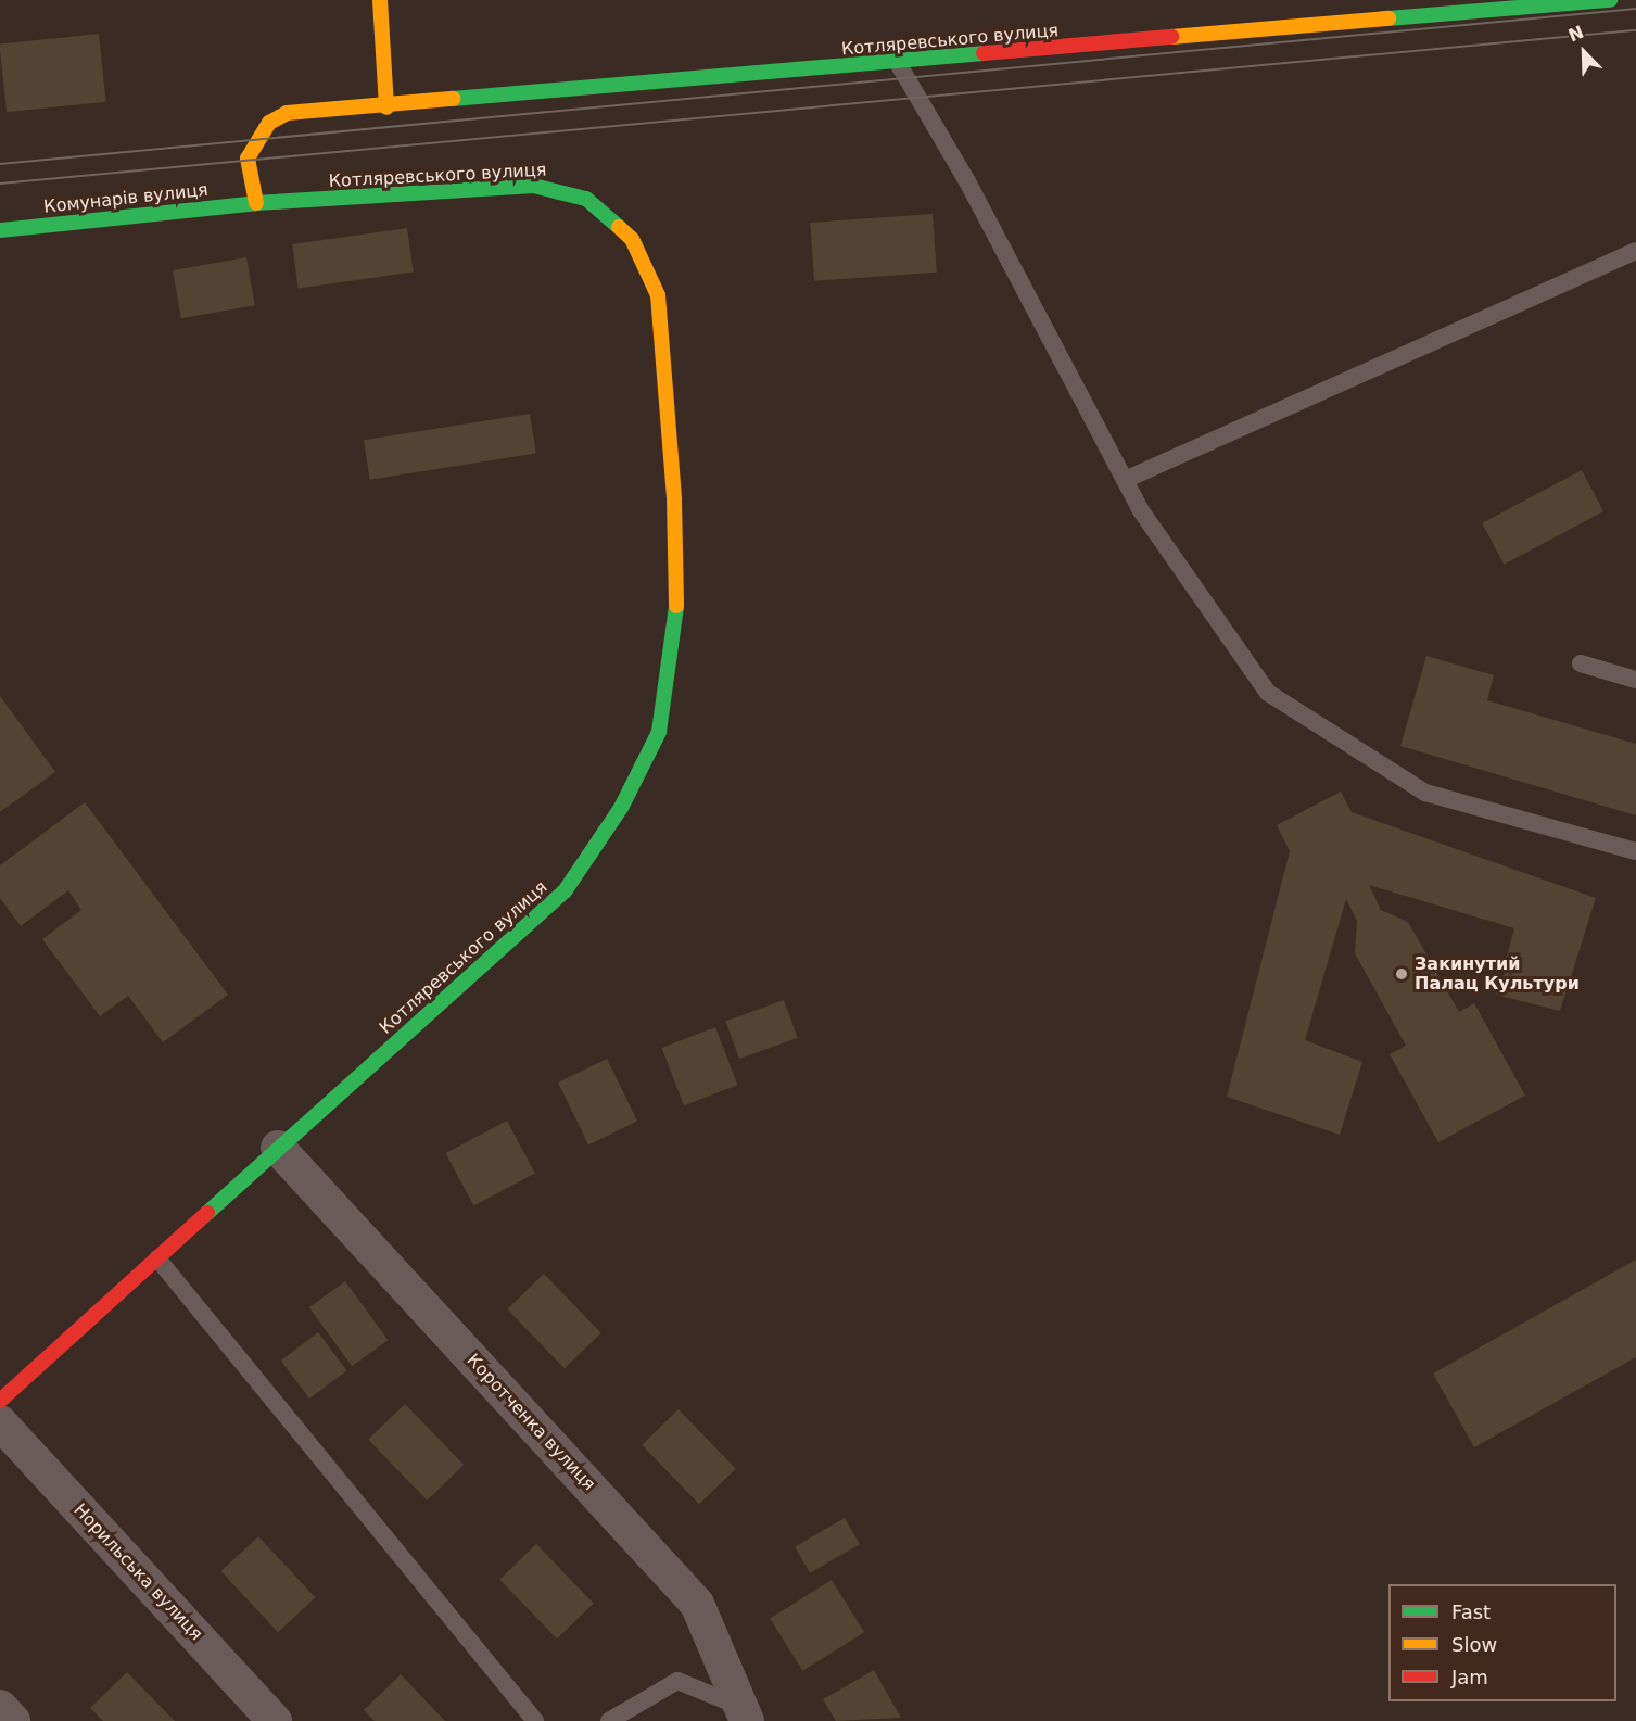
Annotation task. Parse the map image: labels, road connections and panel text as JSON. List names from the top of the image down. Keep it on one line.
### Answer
{"streets":{"street":["Котляревського вулиця","Комунарів вулиця","Коротченка вулиця","Норильська вулиця"]},"crossings":[["Котляревського вулиця","Комунарів вулиця"],["Котляревського вулиця","Коротченка вулиця"]],"places":["Закинутий Палац Культури"],"legend":["Fast","Slow","Jam"],"north":"top left"}
